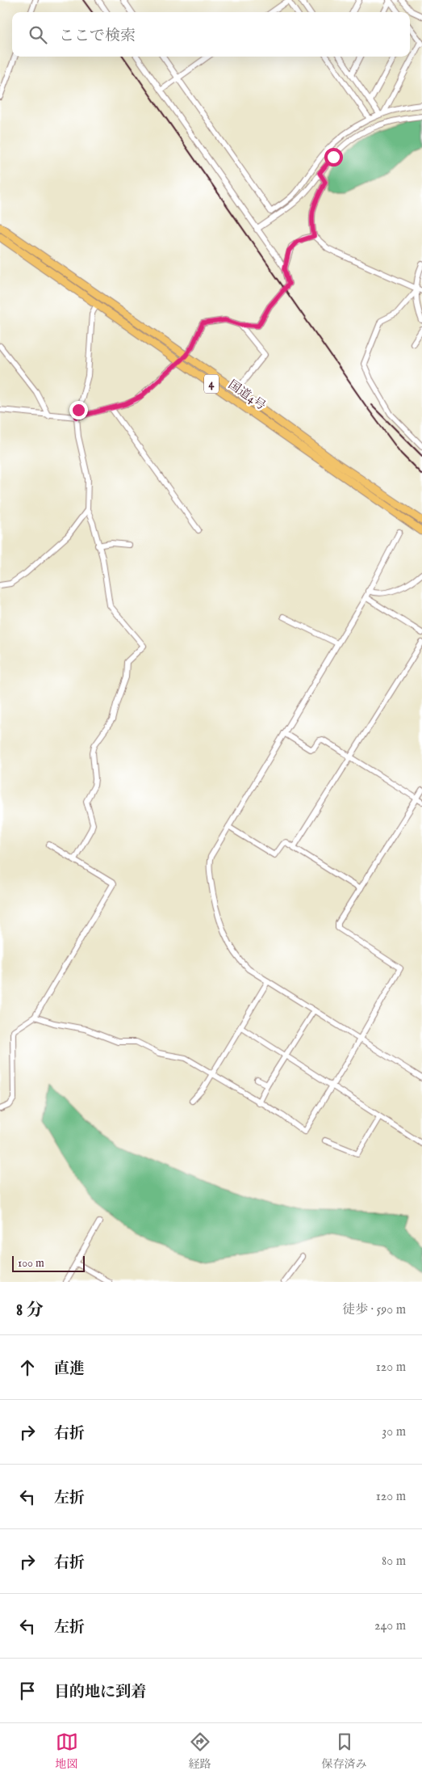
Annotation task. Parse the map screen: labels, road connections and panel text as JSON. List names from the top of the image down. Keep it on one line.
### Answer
{"streets":{"highway":["4","国道4号"]},"scale_bar":"100 m","page":{"search":"ここで検索","scale":"100 m","heading":["8 分","徒歩 · 590 m"],"list":[["直進","120 m"],["右折","30 m"],["左折","120 m"],["右折","80 m"],["左折","240 m"],"目的地に到着"],"nav":["地図","経路","保存済み"]}}
